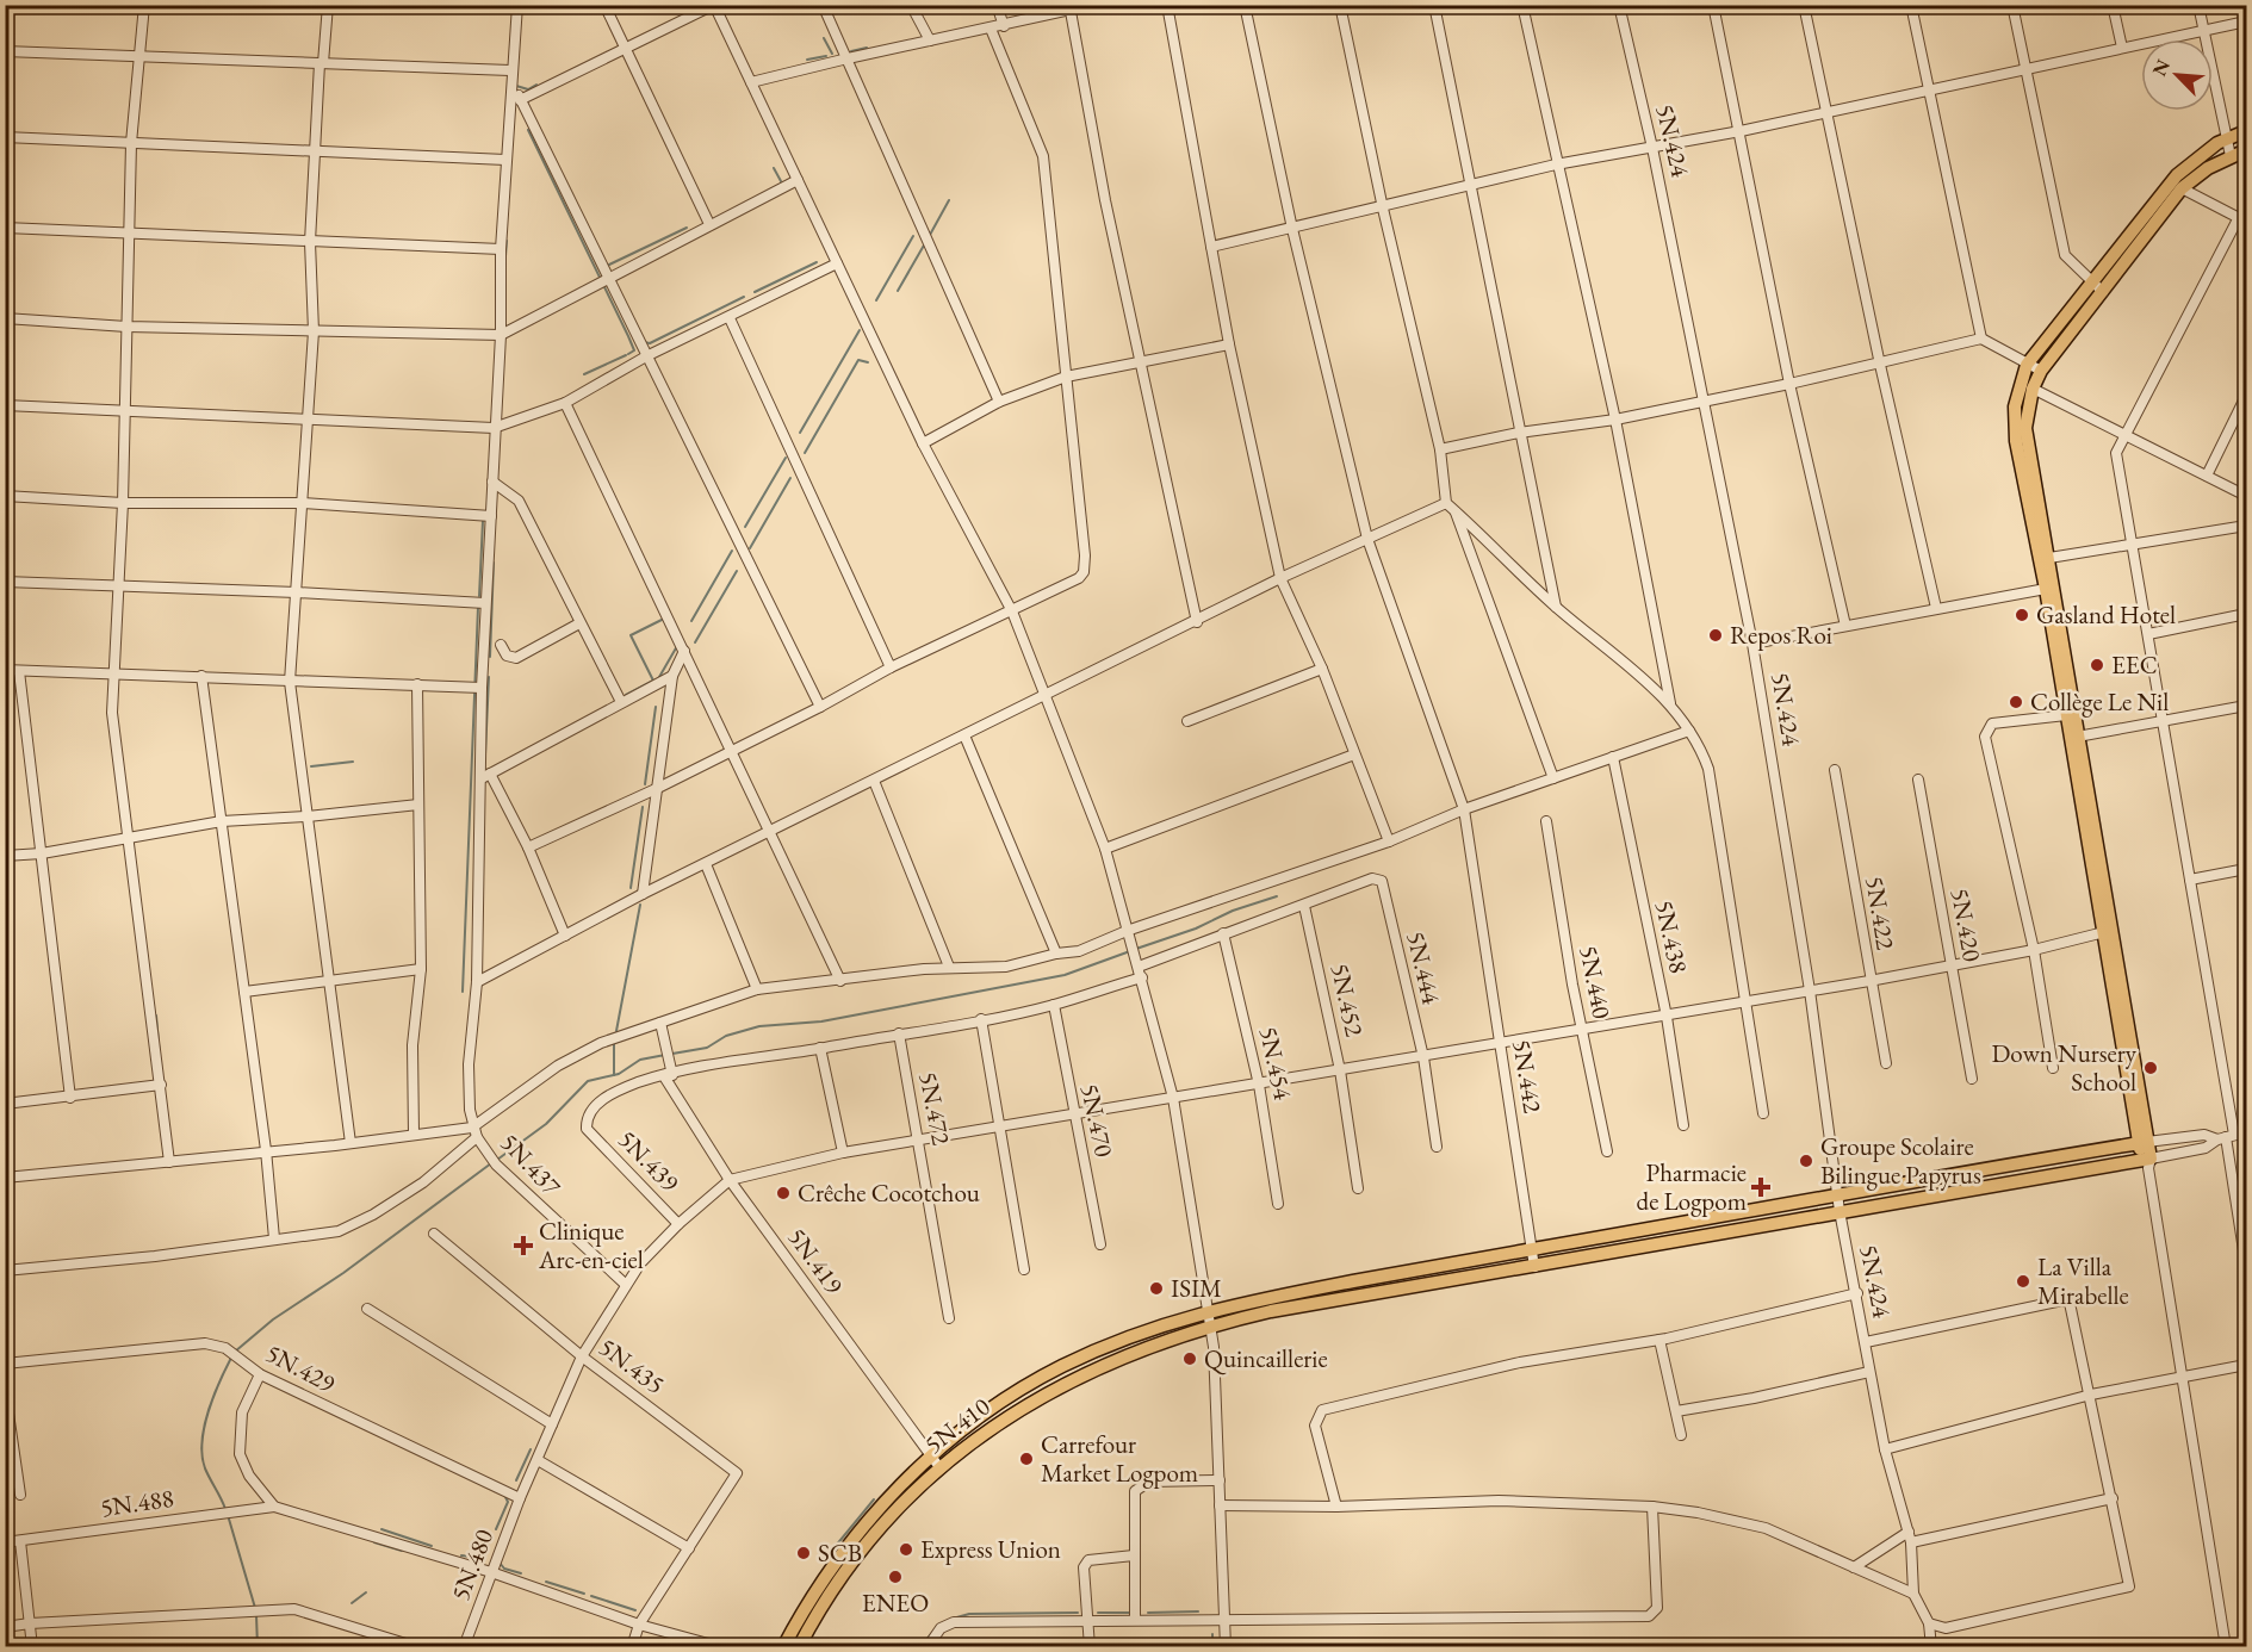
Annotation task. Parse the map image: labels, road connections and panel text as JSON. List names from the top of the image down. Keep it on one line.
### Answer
{"streets":{"main road":["5N.410"],"street":["5N.424","5N.422","5N.420","5N.438","5N.444","5N.440","5N.452","5N.454","5N.442","5N.472","5N.470","5N.439","5N.437","5N.419","5N.435","5N.429","5N.488","5N.480"]},"crossings":[["5N.424","5N.410"],["5N.444","5N.452"],["5N.442","5N.410"],["5N.439","5N.419"],["5N.439","5N.480"],["5N.437","5N.480"],["5N.419","5N.410"],["5N.419","5N.480"],["5N.435","5N.480"],["5N.429","5N.480"]],"places":{"other":["Gasland Hotel","Repos Roi","EEC","Collège Le Nil","Down Nursery School","Groupe Scolaire Bilingue Papyrus","Crêche Cocotchou","La Villa Mirabelle","ISIM","Quincaillerie","Carrefour Market Logpom","Express Union","SCB","ENEO"],"health":["Pharmacie de Logpom","Clinique Arc-en-ciel"]},"north":"top left"}
